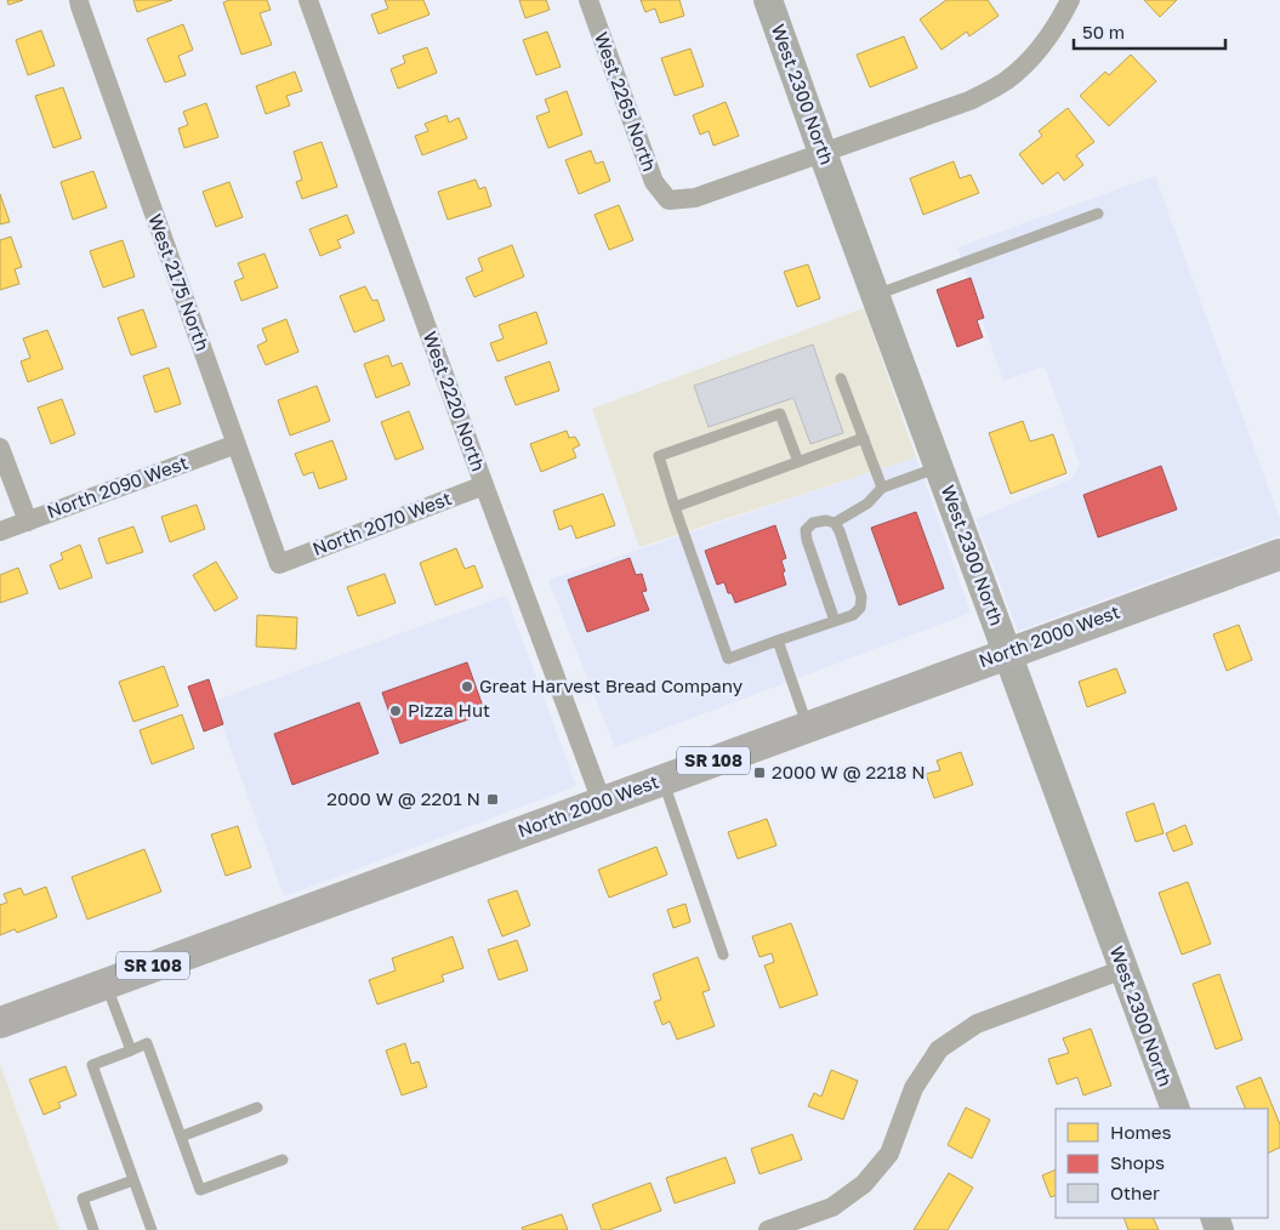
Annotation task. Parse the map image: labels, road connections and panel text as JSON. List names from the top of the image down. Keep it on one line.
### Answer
{"streets":{"main road":["North 2000 West","SR 108"],"street":["West 2300 North","West 2265 North","West 2175 North","West 2220 North","North 2090 West","North 2070 West"]},"crossings":[["West 2300 North","West 2265 North"],["West 2300 North","North 2000 West"],["West 2175 North","North 2090 West"],["West 2175 North","North 2070 West"],["West 2220 North","North 2070 West"],["West 2220 North","North 2000 West"]],"places":{"other":["Great Harvest Bread Company","Pizza Hut"],"transit":["2000 W @ 2218 N","2000 W @ 2201 N"]},"legend":["Homes","Shops","Other"],"scale_bar":"50 m"}
